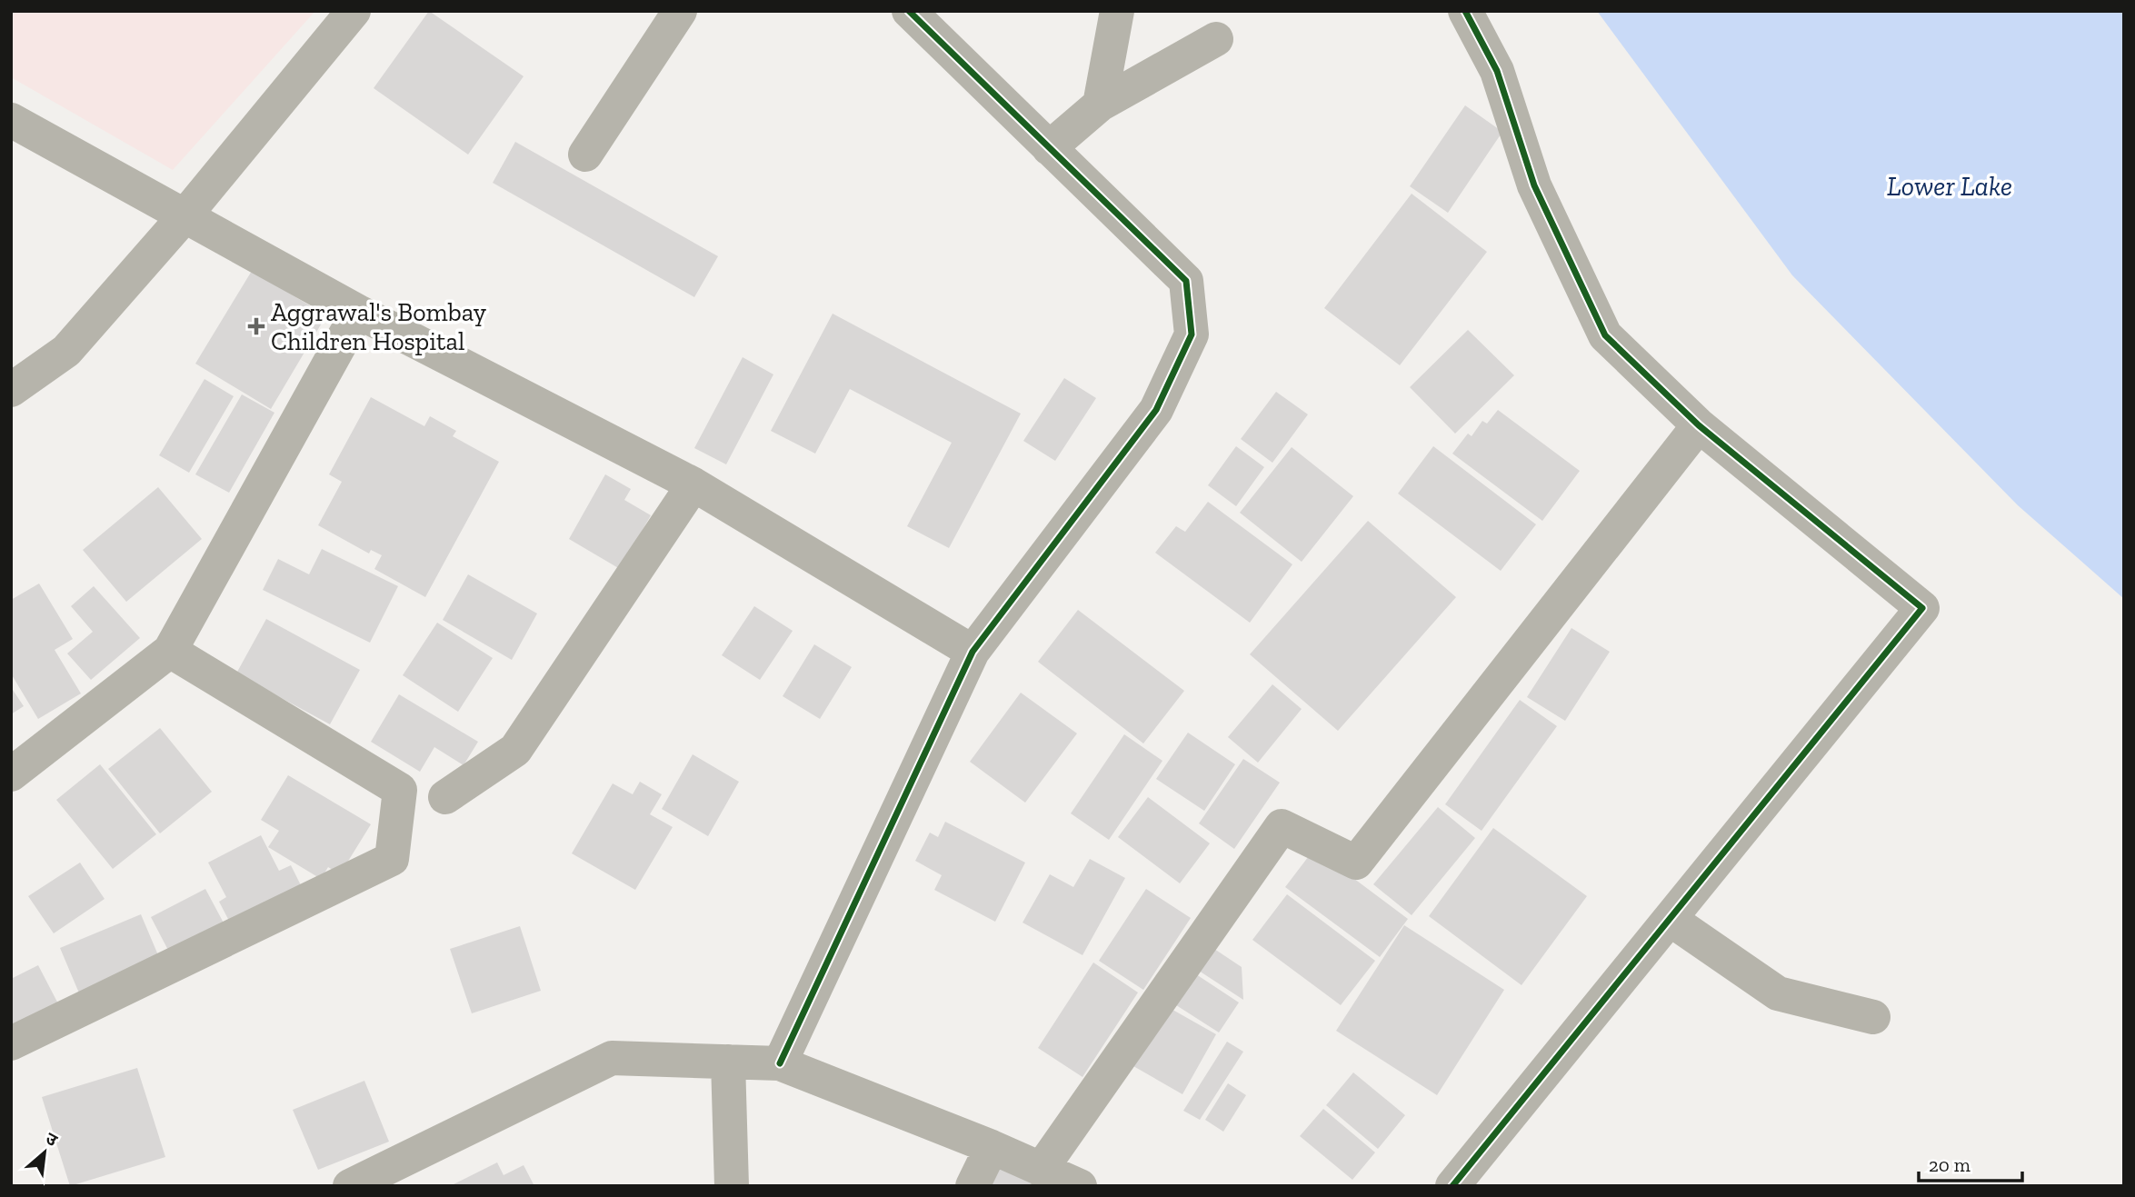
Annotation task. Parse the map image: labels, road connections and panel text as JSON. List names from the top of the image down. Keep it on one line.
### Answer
{"water":["Lower Lake"],"places":{"health":["Aggrawal's Bombay Children Hospital"]},"scale_bar":"20 m","north":"top right"}
